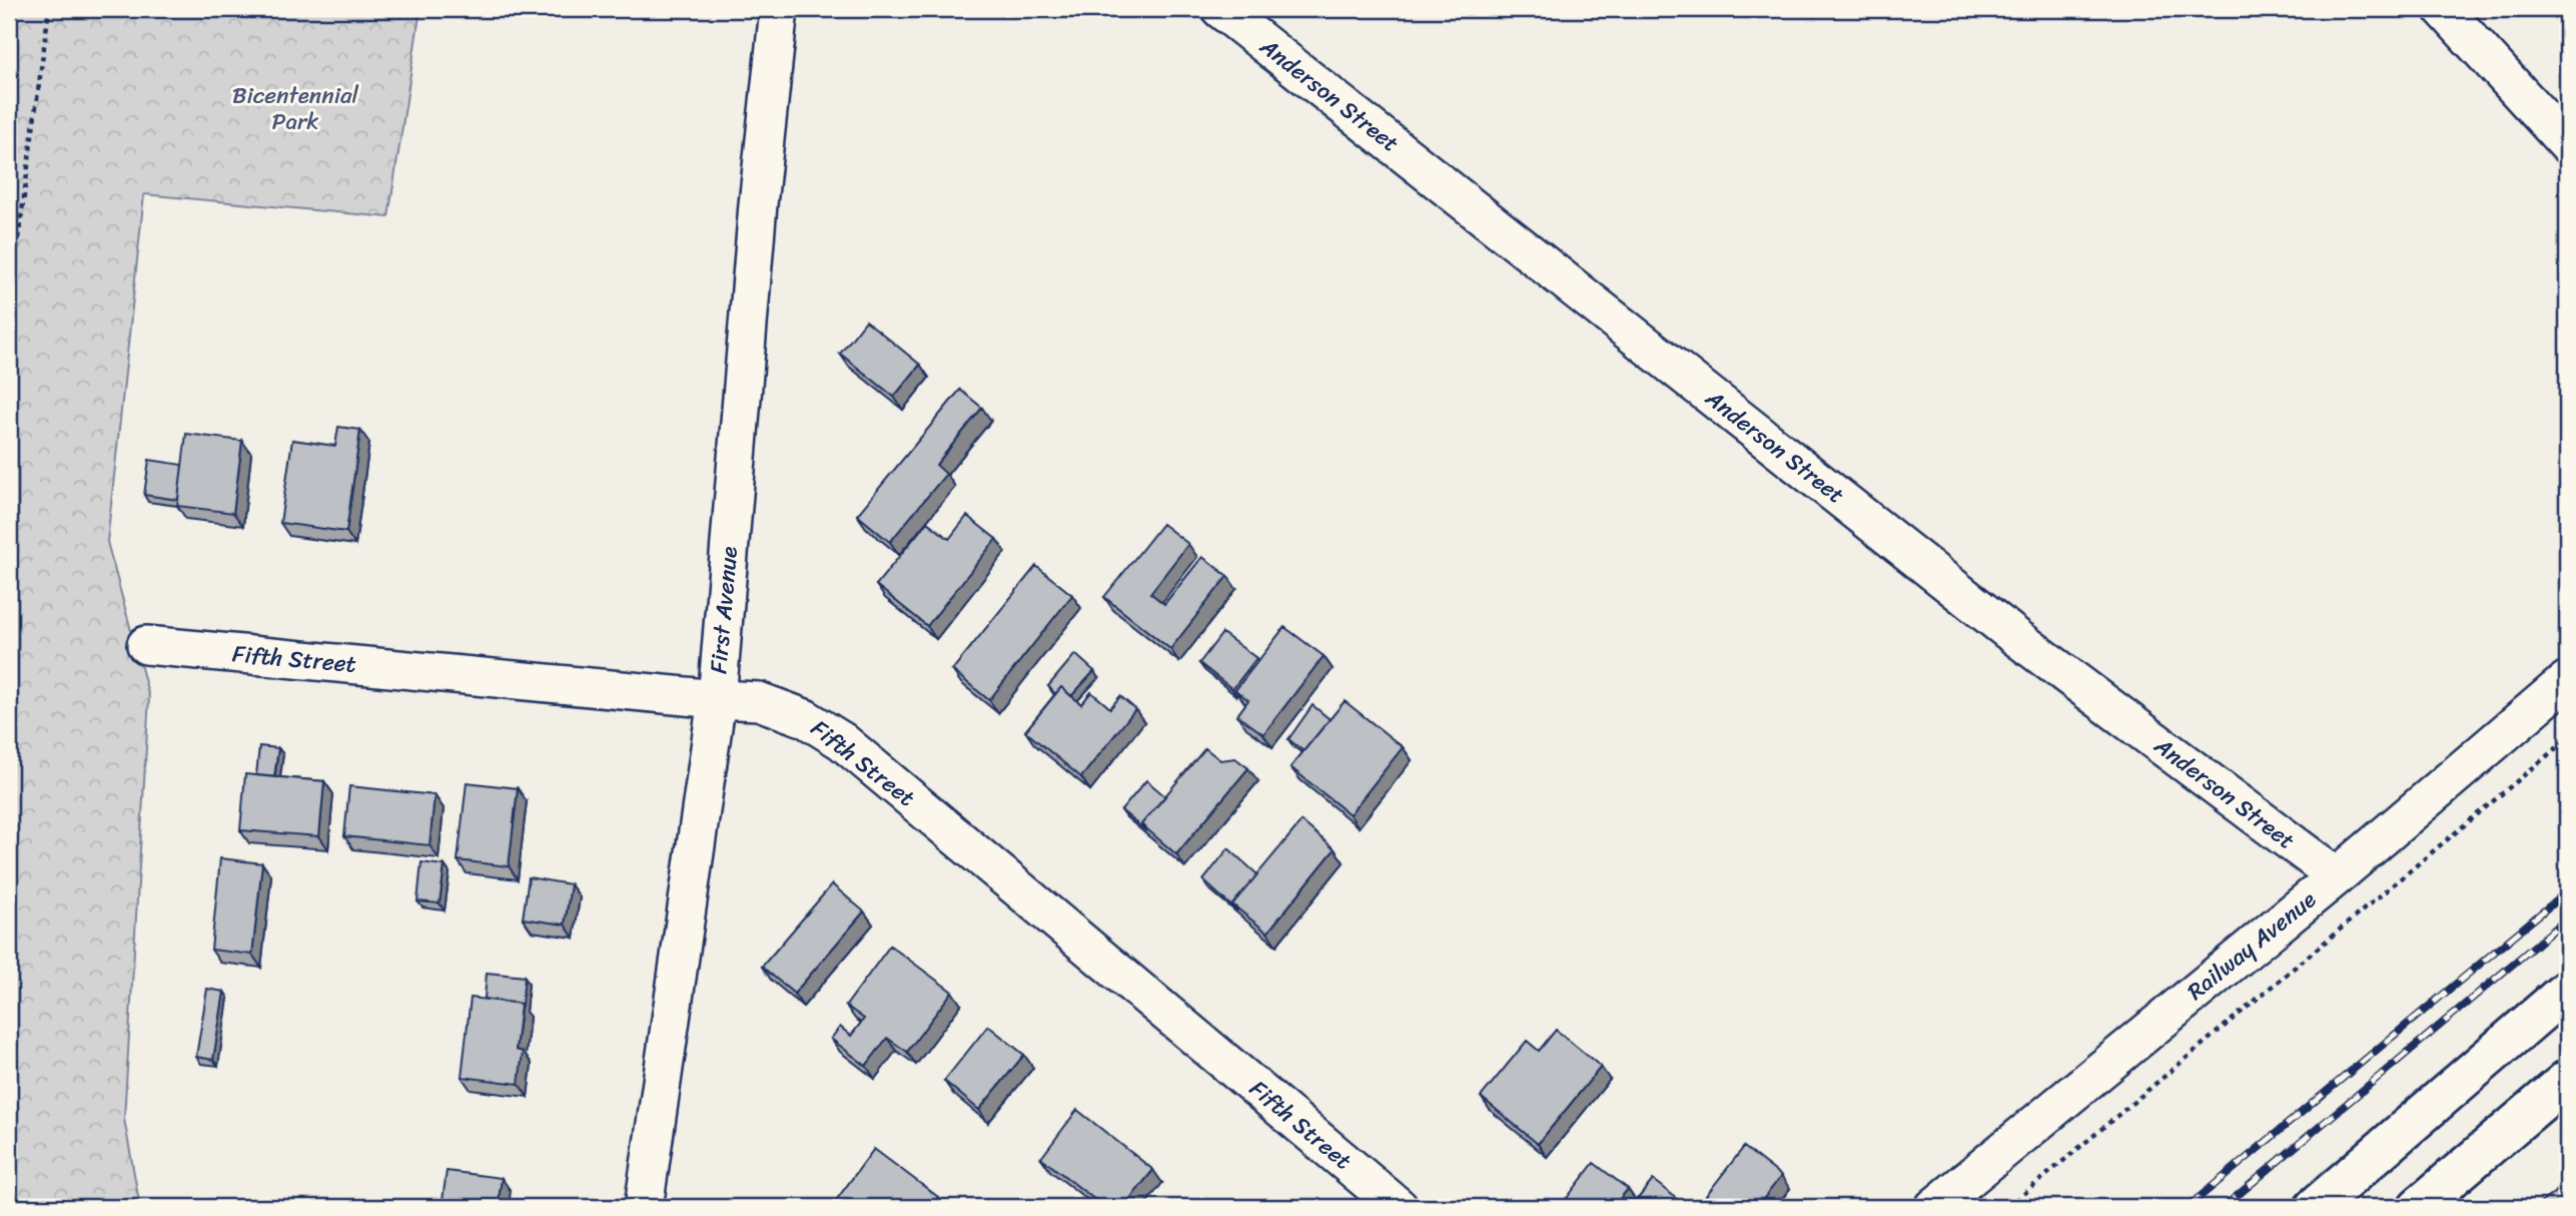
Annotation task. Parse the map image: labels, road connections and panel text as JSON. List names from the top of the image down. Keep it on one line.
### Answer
{"streets":{"street":["Anderson Street","First Avenue","Fifth Street","Railway Avenue"]},"crossings":[["Anderson Street","Railway Avenue"],["First Avenue","Fifth Street"]],"parks":["Bicentennial Park"]}
